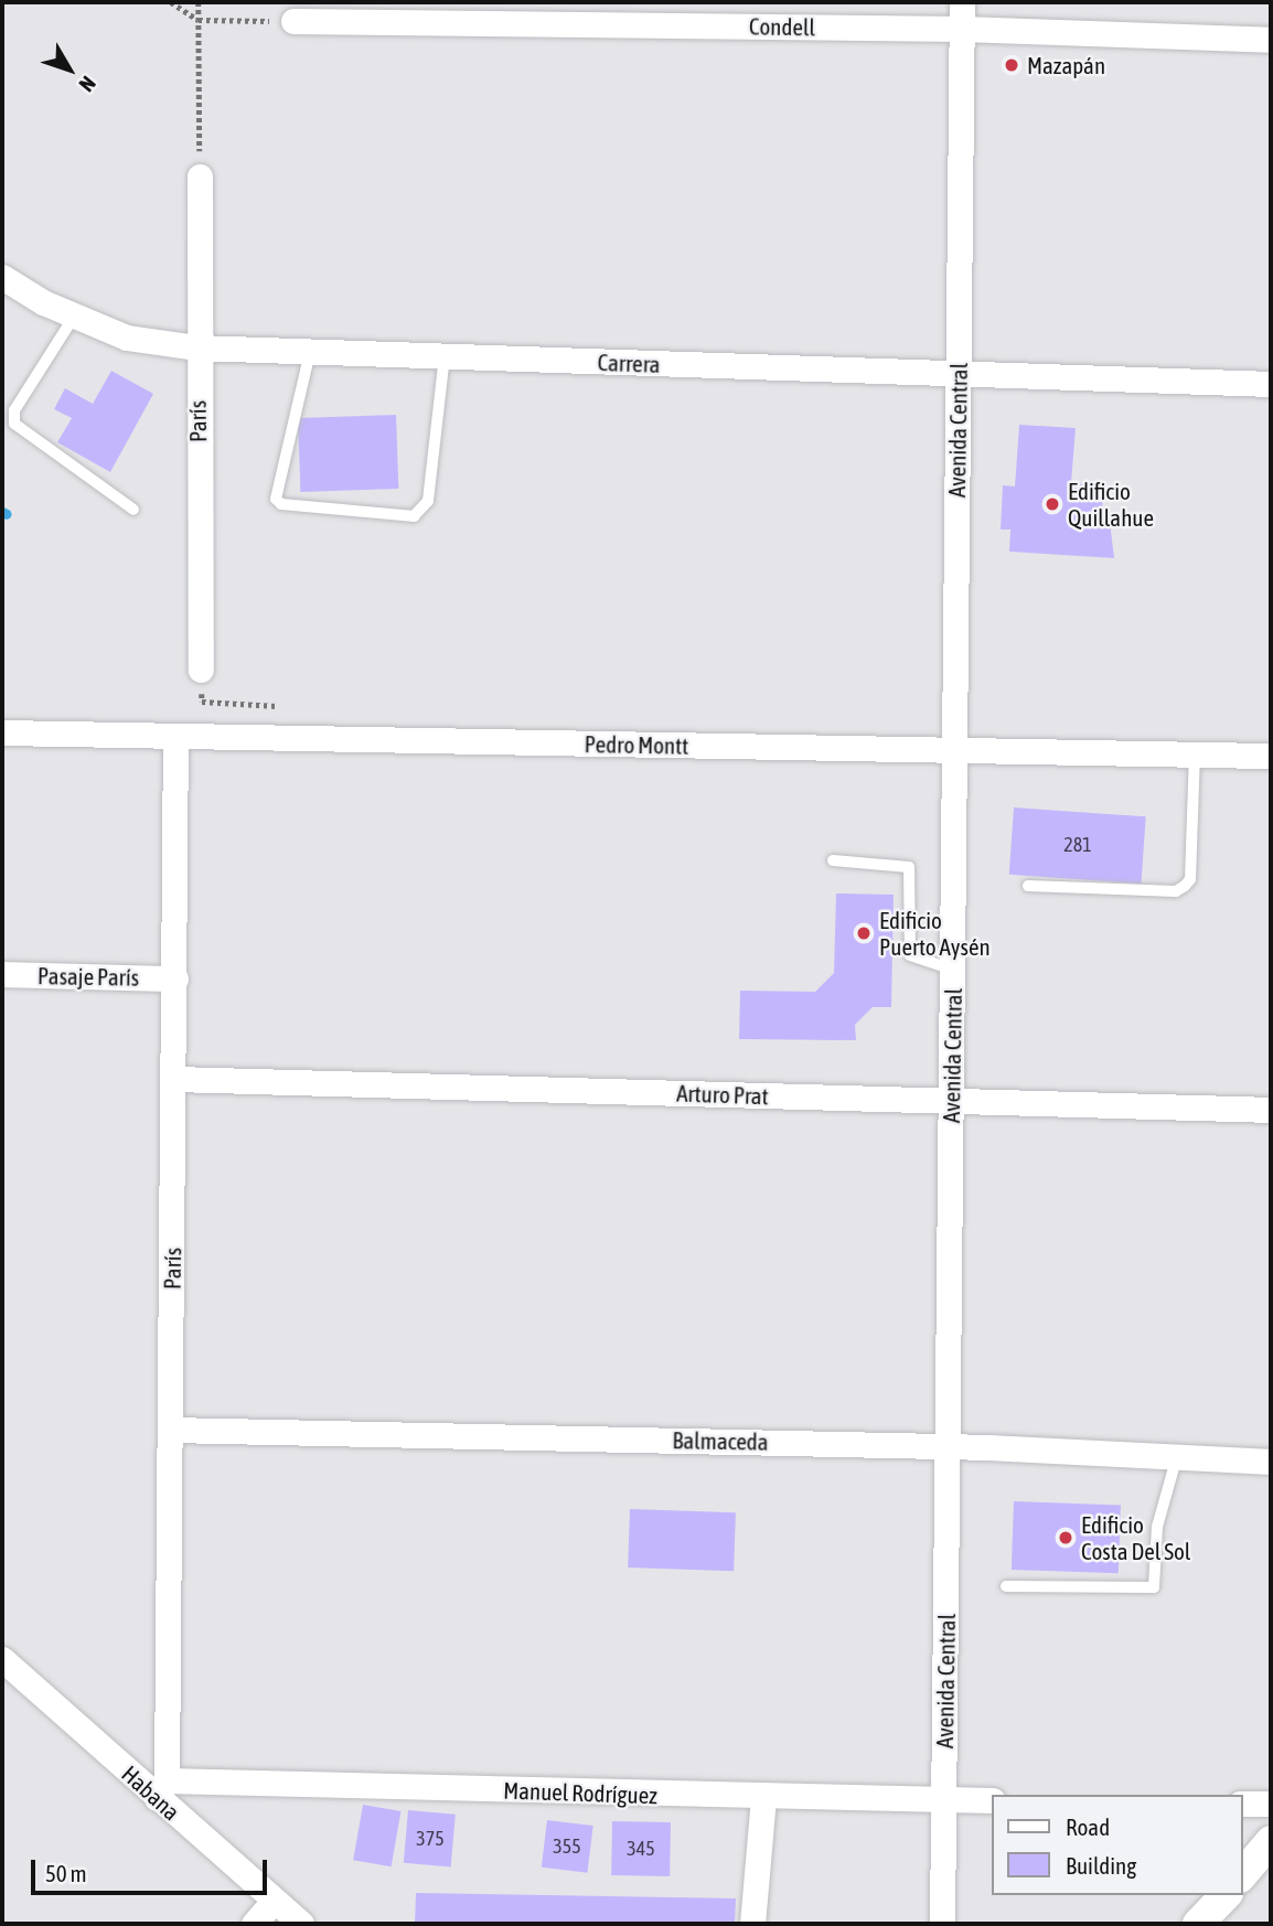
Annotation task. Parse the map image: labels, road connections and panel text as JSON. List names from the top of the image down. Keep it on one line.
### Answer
{"streets":{"street":["Condell","Carrera","París","Avenida Central","Pedro Montt","Pasaje París","Arturo Prat","Balmaceda","Habana","Manuel Rodríguez"]},"crossings":[["Condell","Avenida Central"],["Carrera","París"],["Carrera","Avenida Central"],["París","Pedro Montt"],["París","Pasaje París"],["París","Arturo Prat"],["París","Balmaceda"],["París","Habana"],["París","Manuel Rodríguez"],["Avenida Central","Pedro Montt"],["Avenida Central","Arturo Prat"],["Avenida Central","Balmaceda"],["Avenida Central","Manuel Rodríguez"],["Habana","Manuel Rodríguez"]],"places":["Mazapán","Edificio Quillahue","Edificio Puerto Aysén","Edificio Costa Del Sol"],"house_numbers":["281","375","355","345"],"legend":["Road","Building"],"scale_bar":"50 m","north":"bottom right"}
